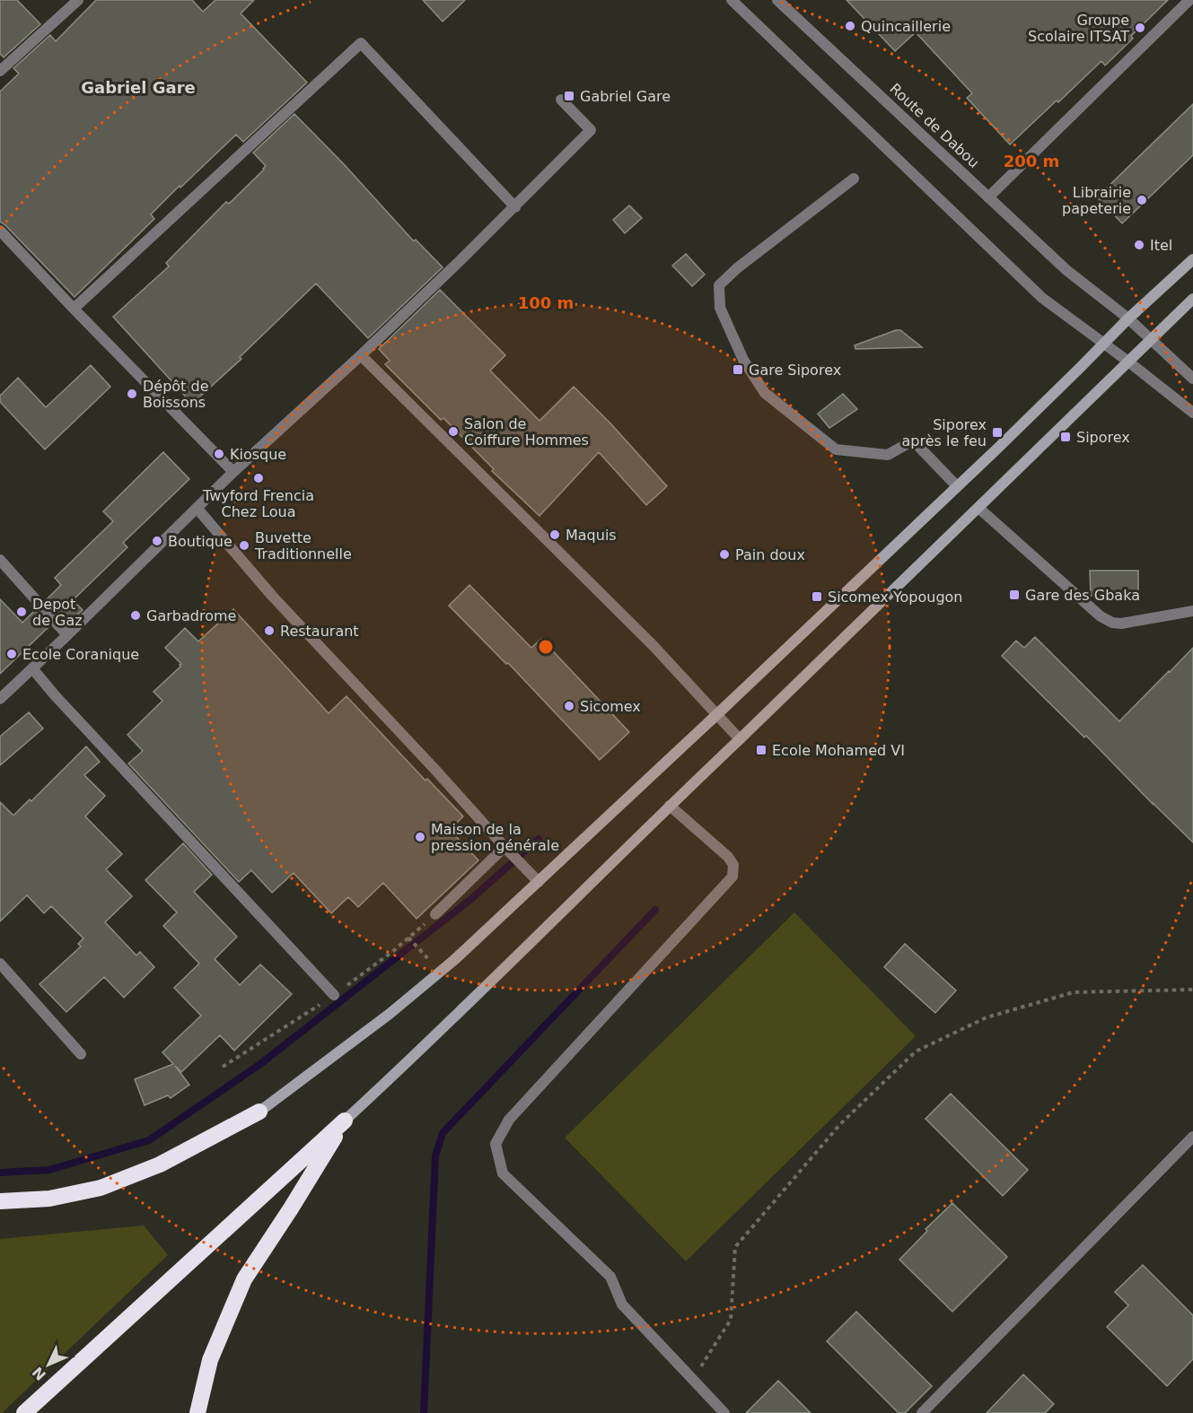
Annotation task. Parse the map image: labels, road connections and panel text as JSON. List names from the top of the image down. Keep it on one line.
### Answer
{"streets":{"street":["Route de Dabou"]},"districts":["Gabriel Gare"],"places":{"other":["Quincaillerie","Groupe Scolaire ITSAT","Librairie papeterie","Itel","Dépôt de Boissons","Salon de Coiffure Hommes","Kiosque","Twyford Frencia Chez Loua","Maquis","Boutique","Buvette Traditionnelle","Pain doux","Depot de Gaz","Garbadrome","Restaurant","Ecole Coranique","Sicomex","Maison de la pression générale"],"transit":["Gabriel Gare","Gare Siporex","Siporex après le feu","Siporex","Gare des Gbaka","Sicomex Yopougon","Ecole Mohamed VI"]},"north":"bottom left","rings":["200 m","100 m"]}
